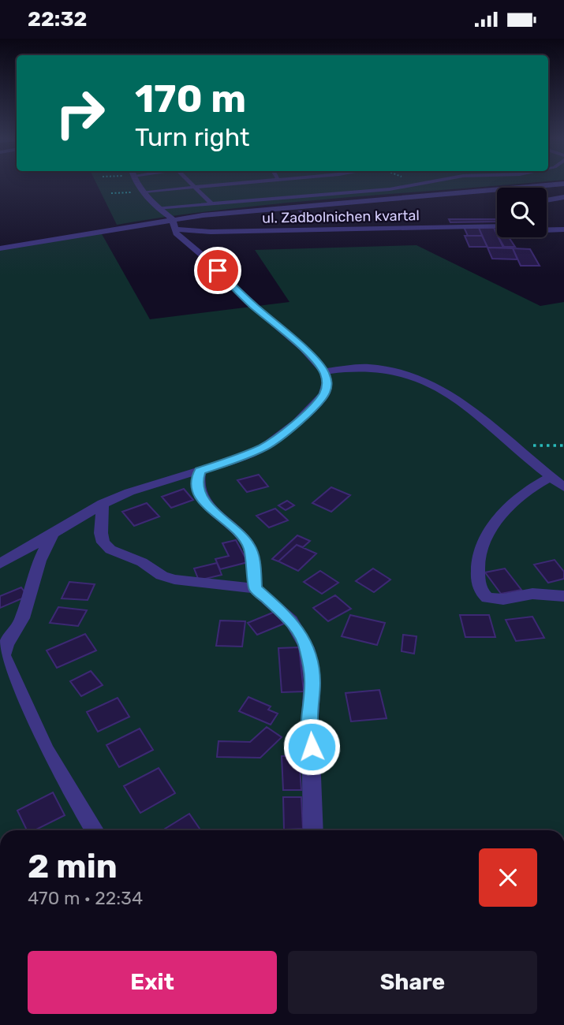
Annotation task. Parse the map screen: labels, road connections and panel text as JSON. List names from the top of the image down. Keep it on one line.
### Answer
{"streets":{"street":["ul. Zadbolnichen kvartal"]},"page":{"status":"22:32","turn":["170 m","Turn right"],"heading":["2 min","470 m · 22:34"],"buttons":["Exit","Share"]}}
